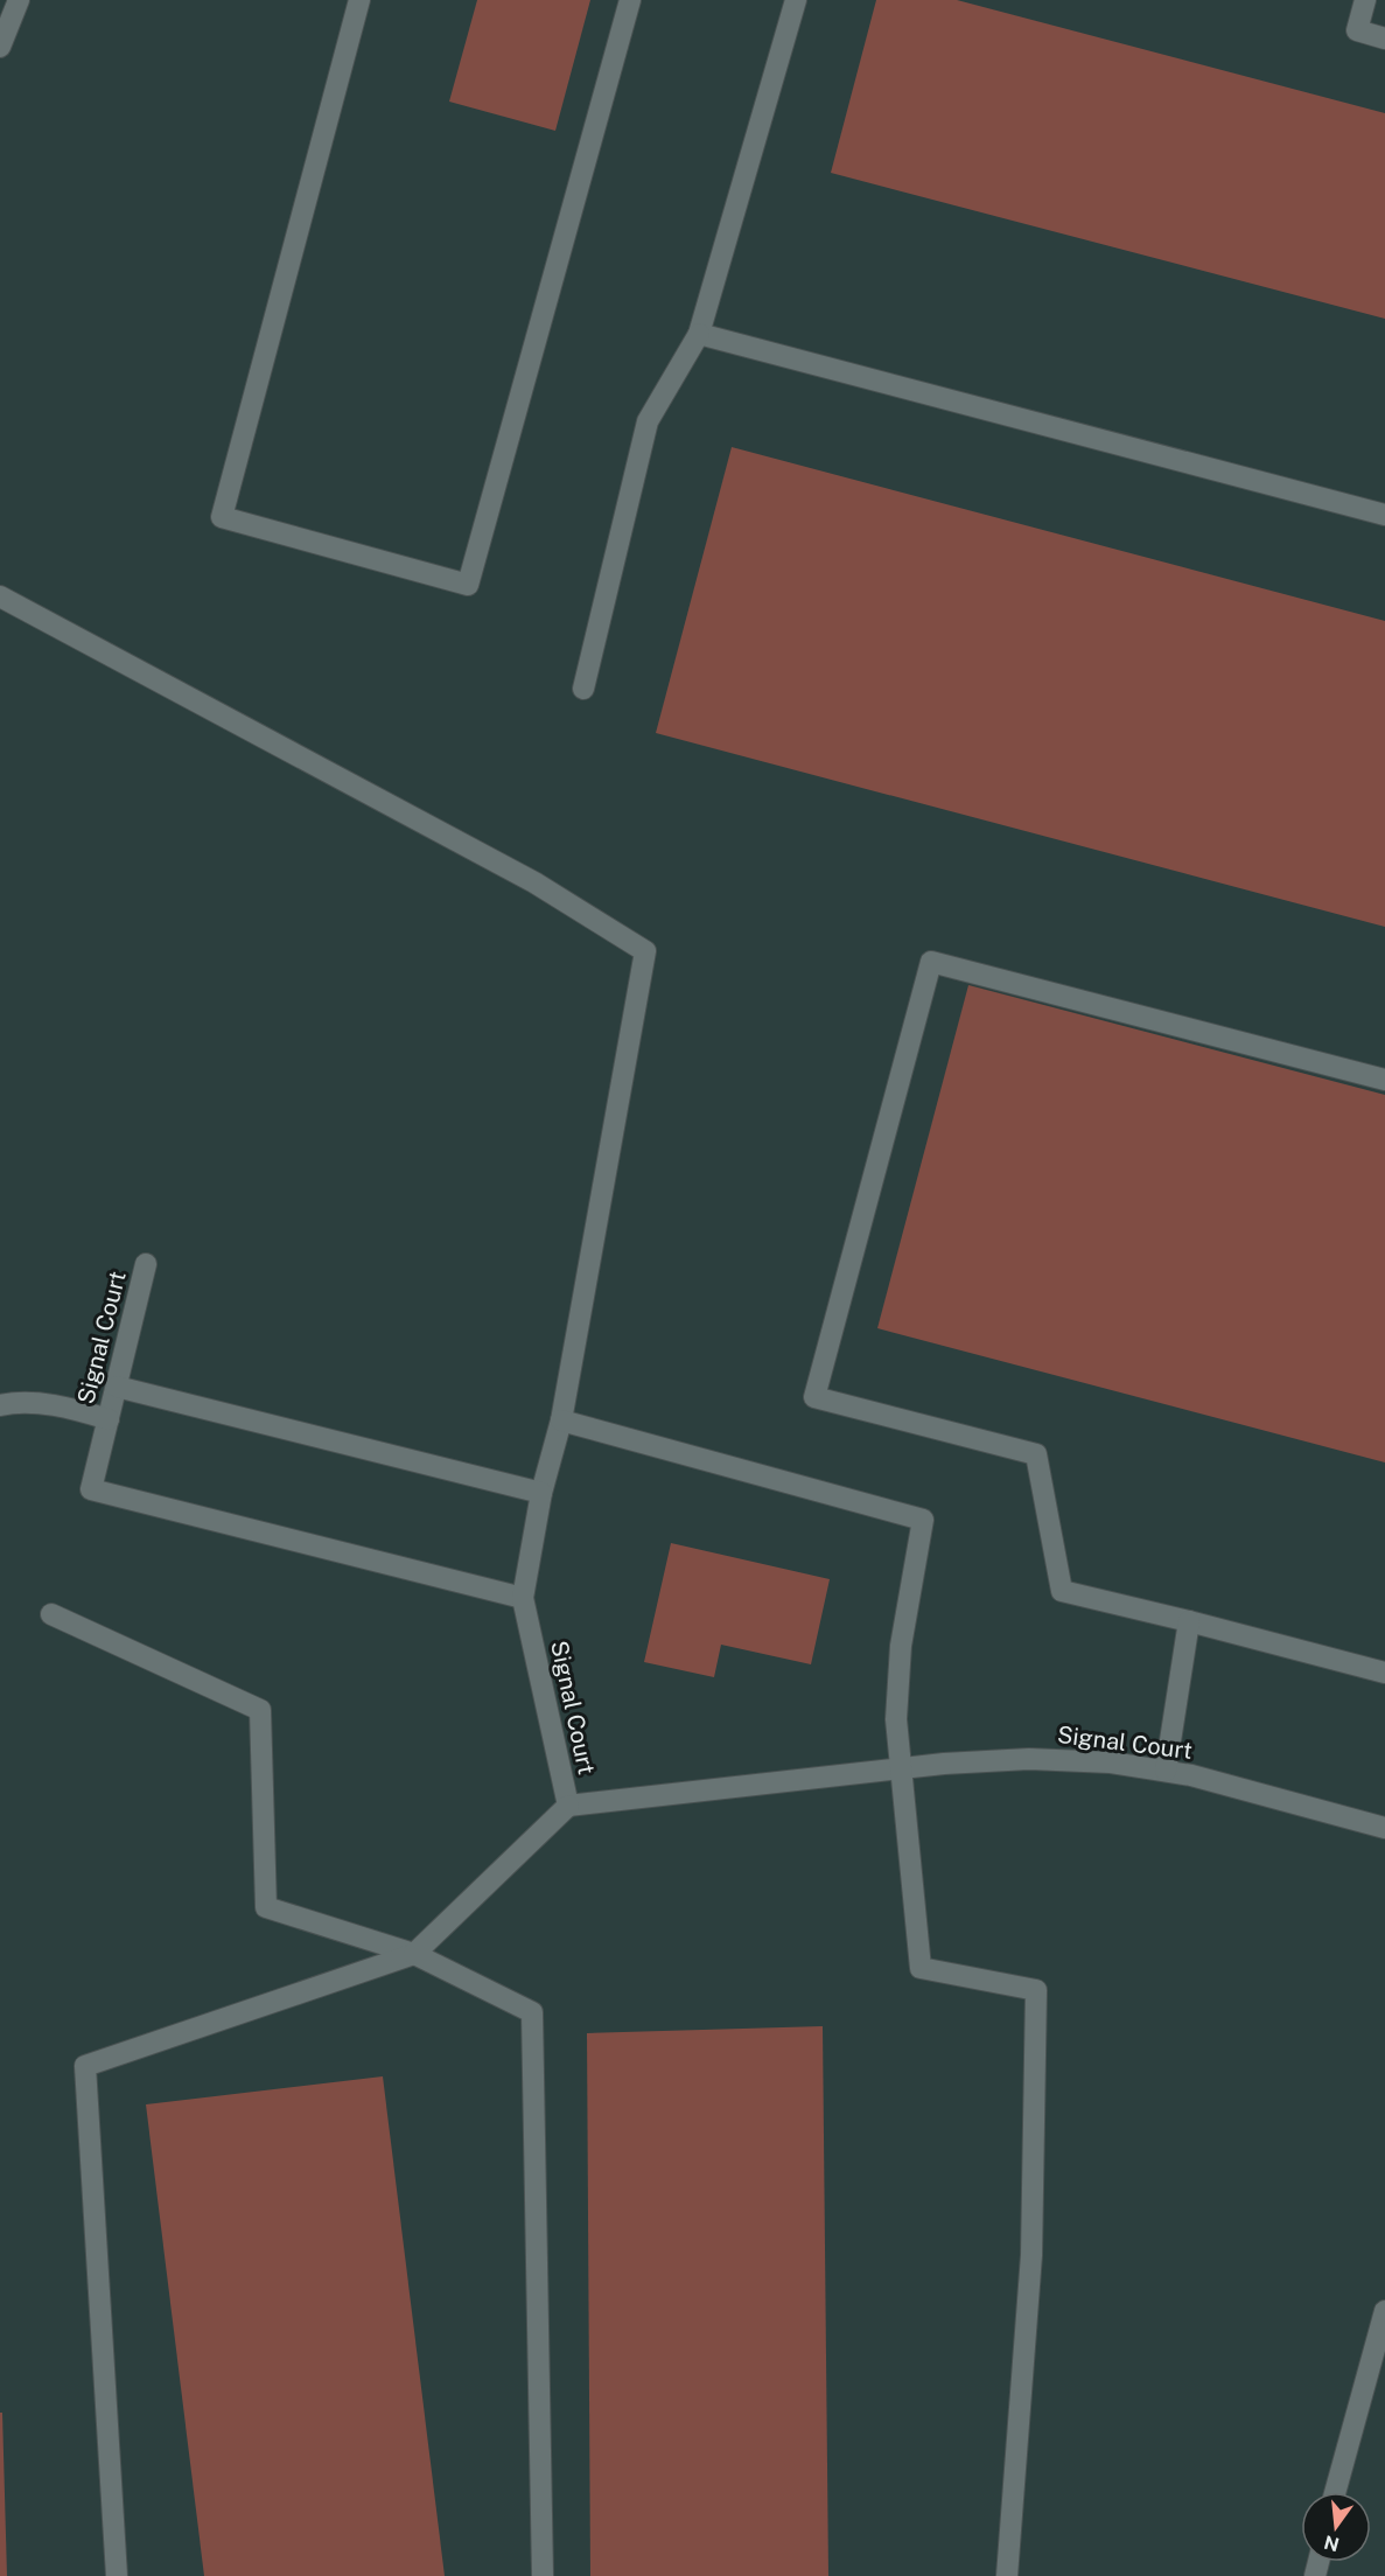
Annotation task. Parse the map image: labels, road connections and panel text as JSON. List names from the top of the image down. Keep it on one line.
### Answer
{"streets":{"street":["Signal Court"]},"north":"bottom"}
